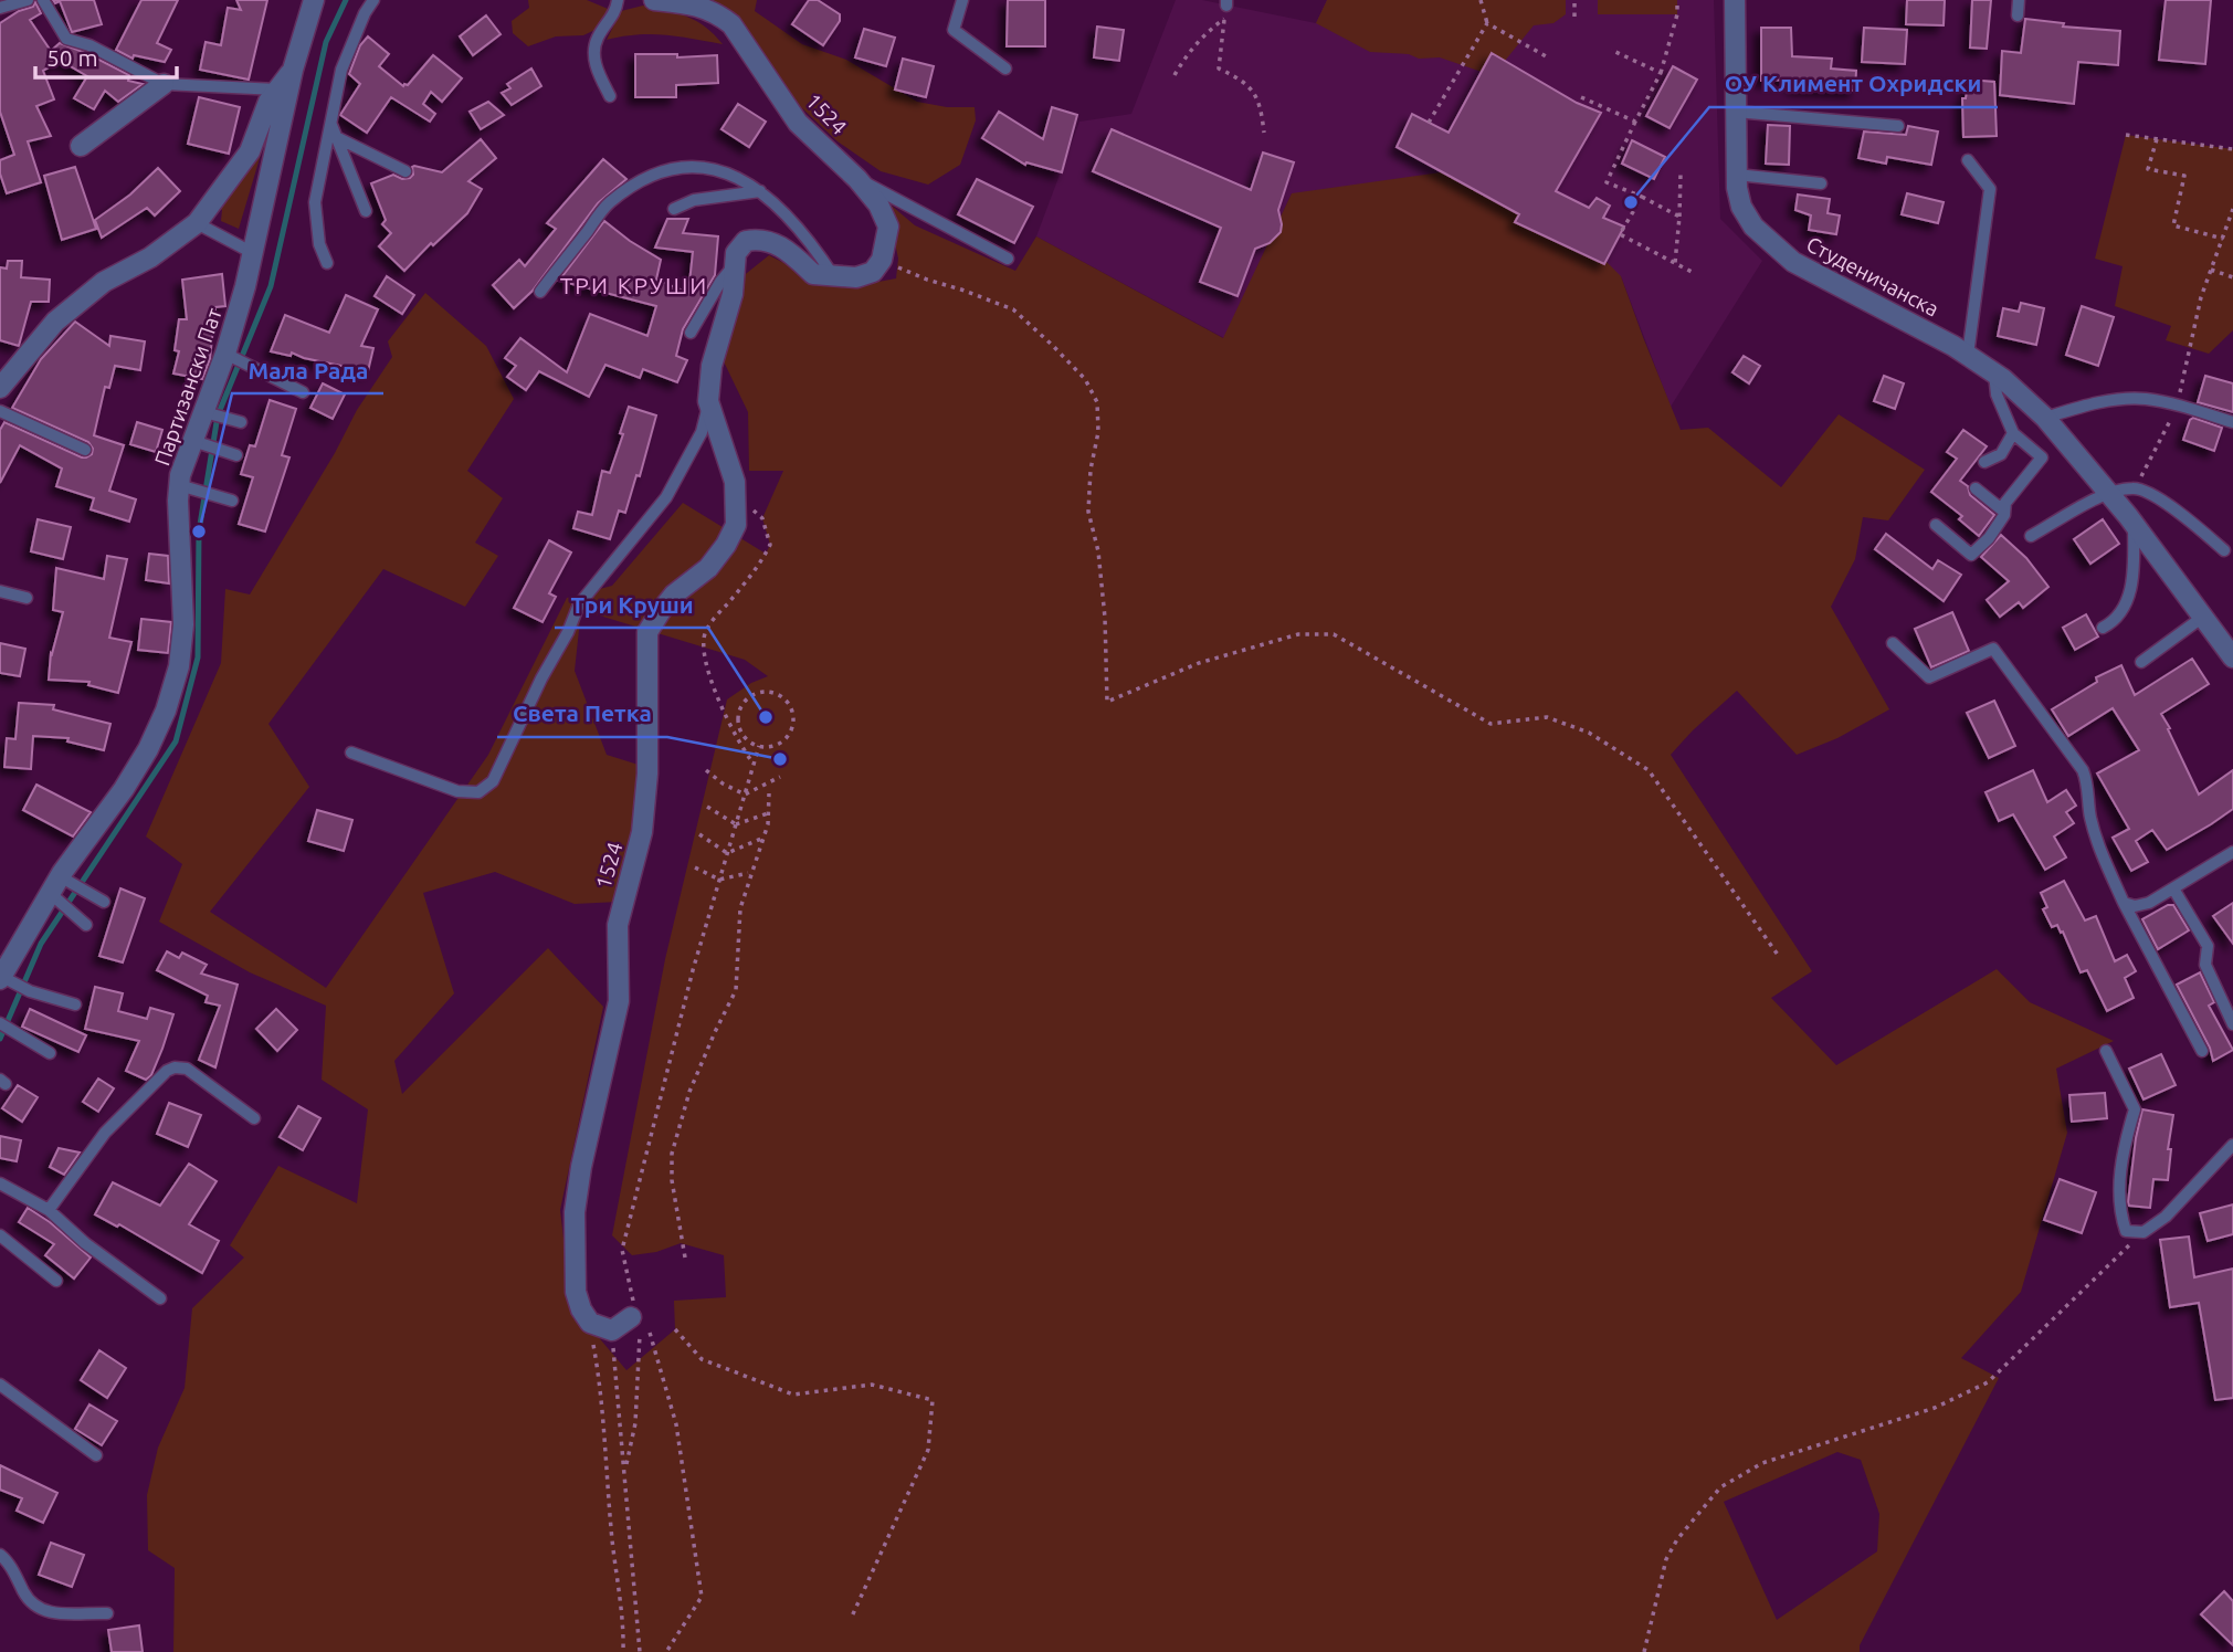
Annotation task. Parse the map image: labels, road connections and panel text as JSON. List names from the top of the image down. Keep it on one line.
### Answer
{"streets":{"street":["1524","Студеничанска","Партизански Пат"]},"districts":["ТРИ КРУШИ"],"places":["ОУ Климент Охридски","Мала Рада","Три Круши","Света Петка"],"scale_bar":"50 m"}
